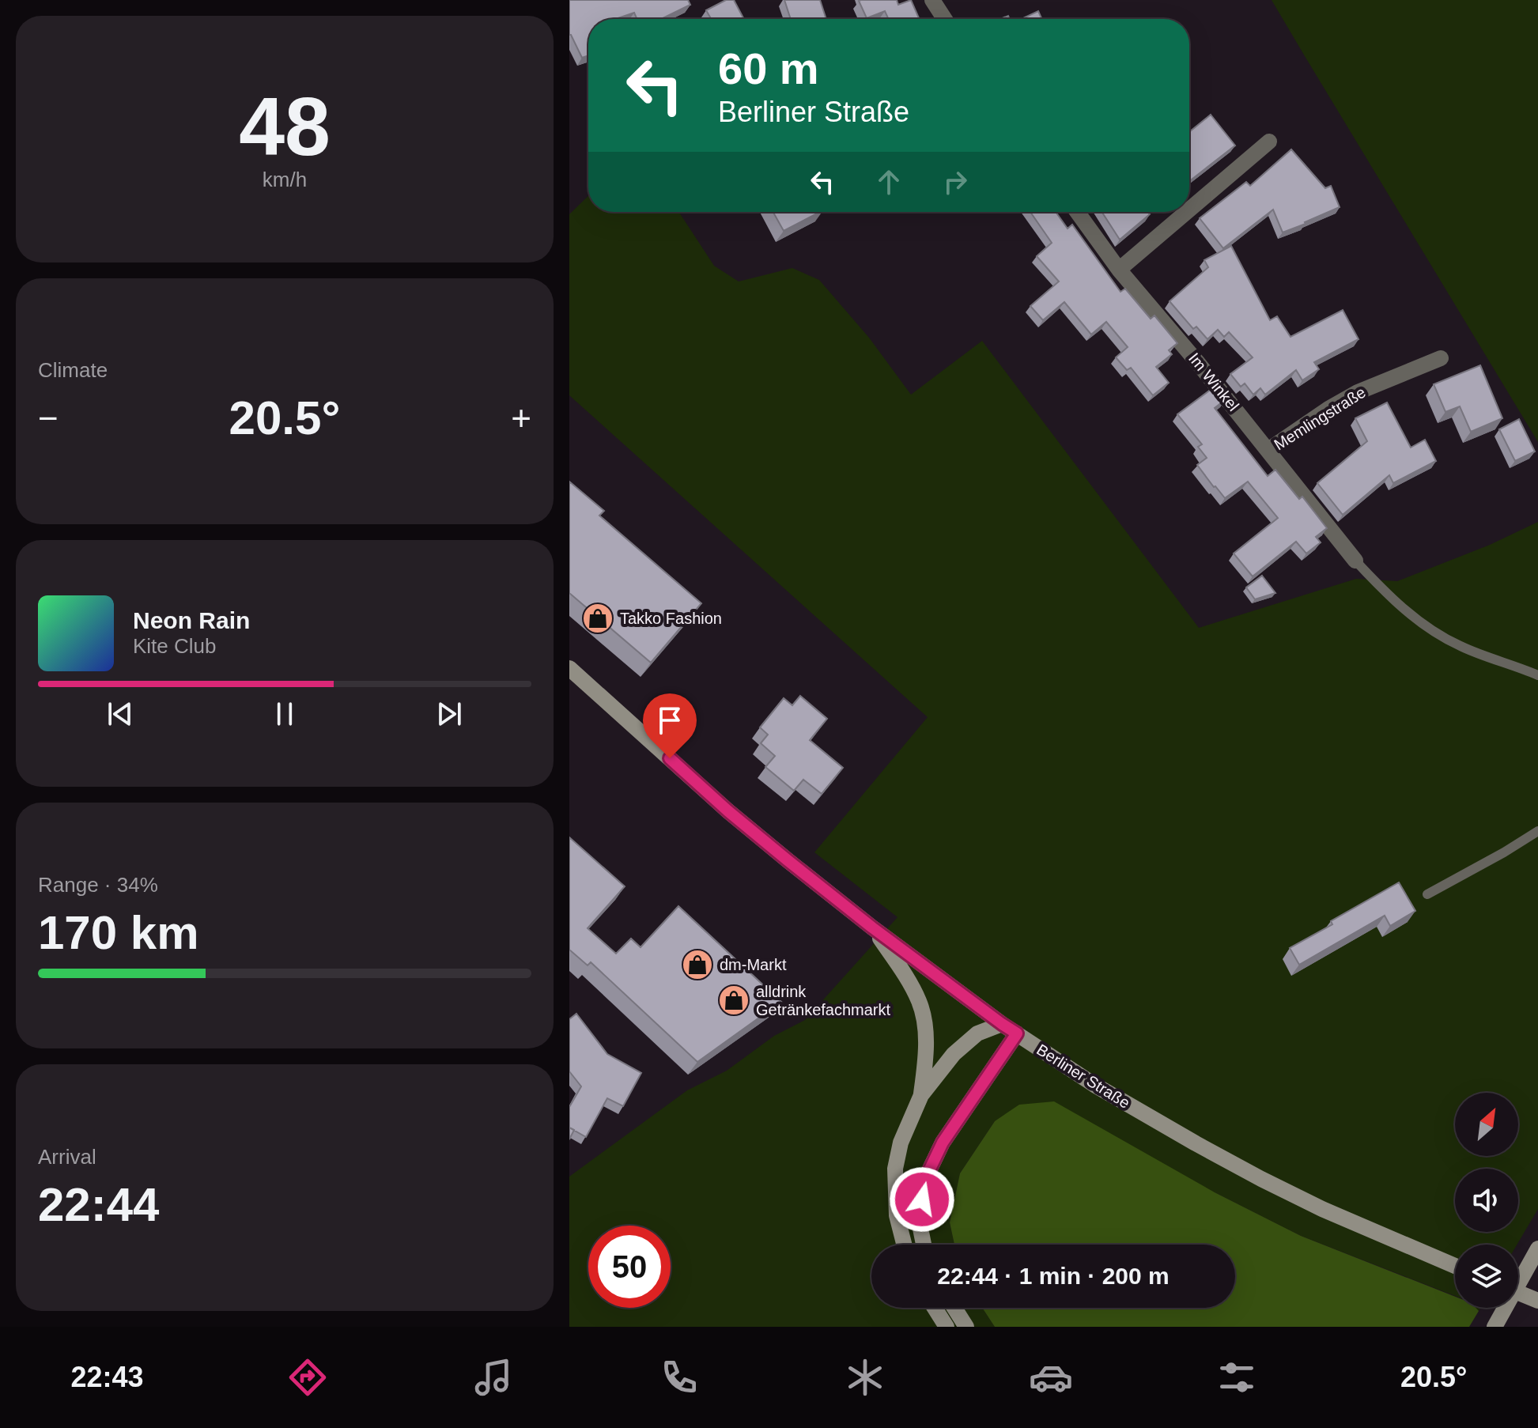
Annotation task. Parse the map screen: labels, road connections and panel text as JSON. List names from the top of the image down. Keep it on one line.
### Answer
{"streets":{"street":["Im Winkel","Memlingstraße","Berliner Straße"]},"crossings":[["Im Winkel","Memlingstraße"]],"places":{"shop":["Takko Fashion","dm-Markt","alldrink Getränkefachmarkt"]},"north":"top right","page":{"tile":[["48","km/h"],"Climate",["Range · 34%","170 km"],["Arrival","22:44"]],"turn":["60 m","Berliner Straße"],"heat":["−","20.5°","+"],"song":["Neon Rain","Kite Club"],"limit":"50","trip":"22:44 · 1 min · 200 m","tabs":["22:43","20.5°"]}}
